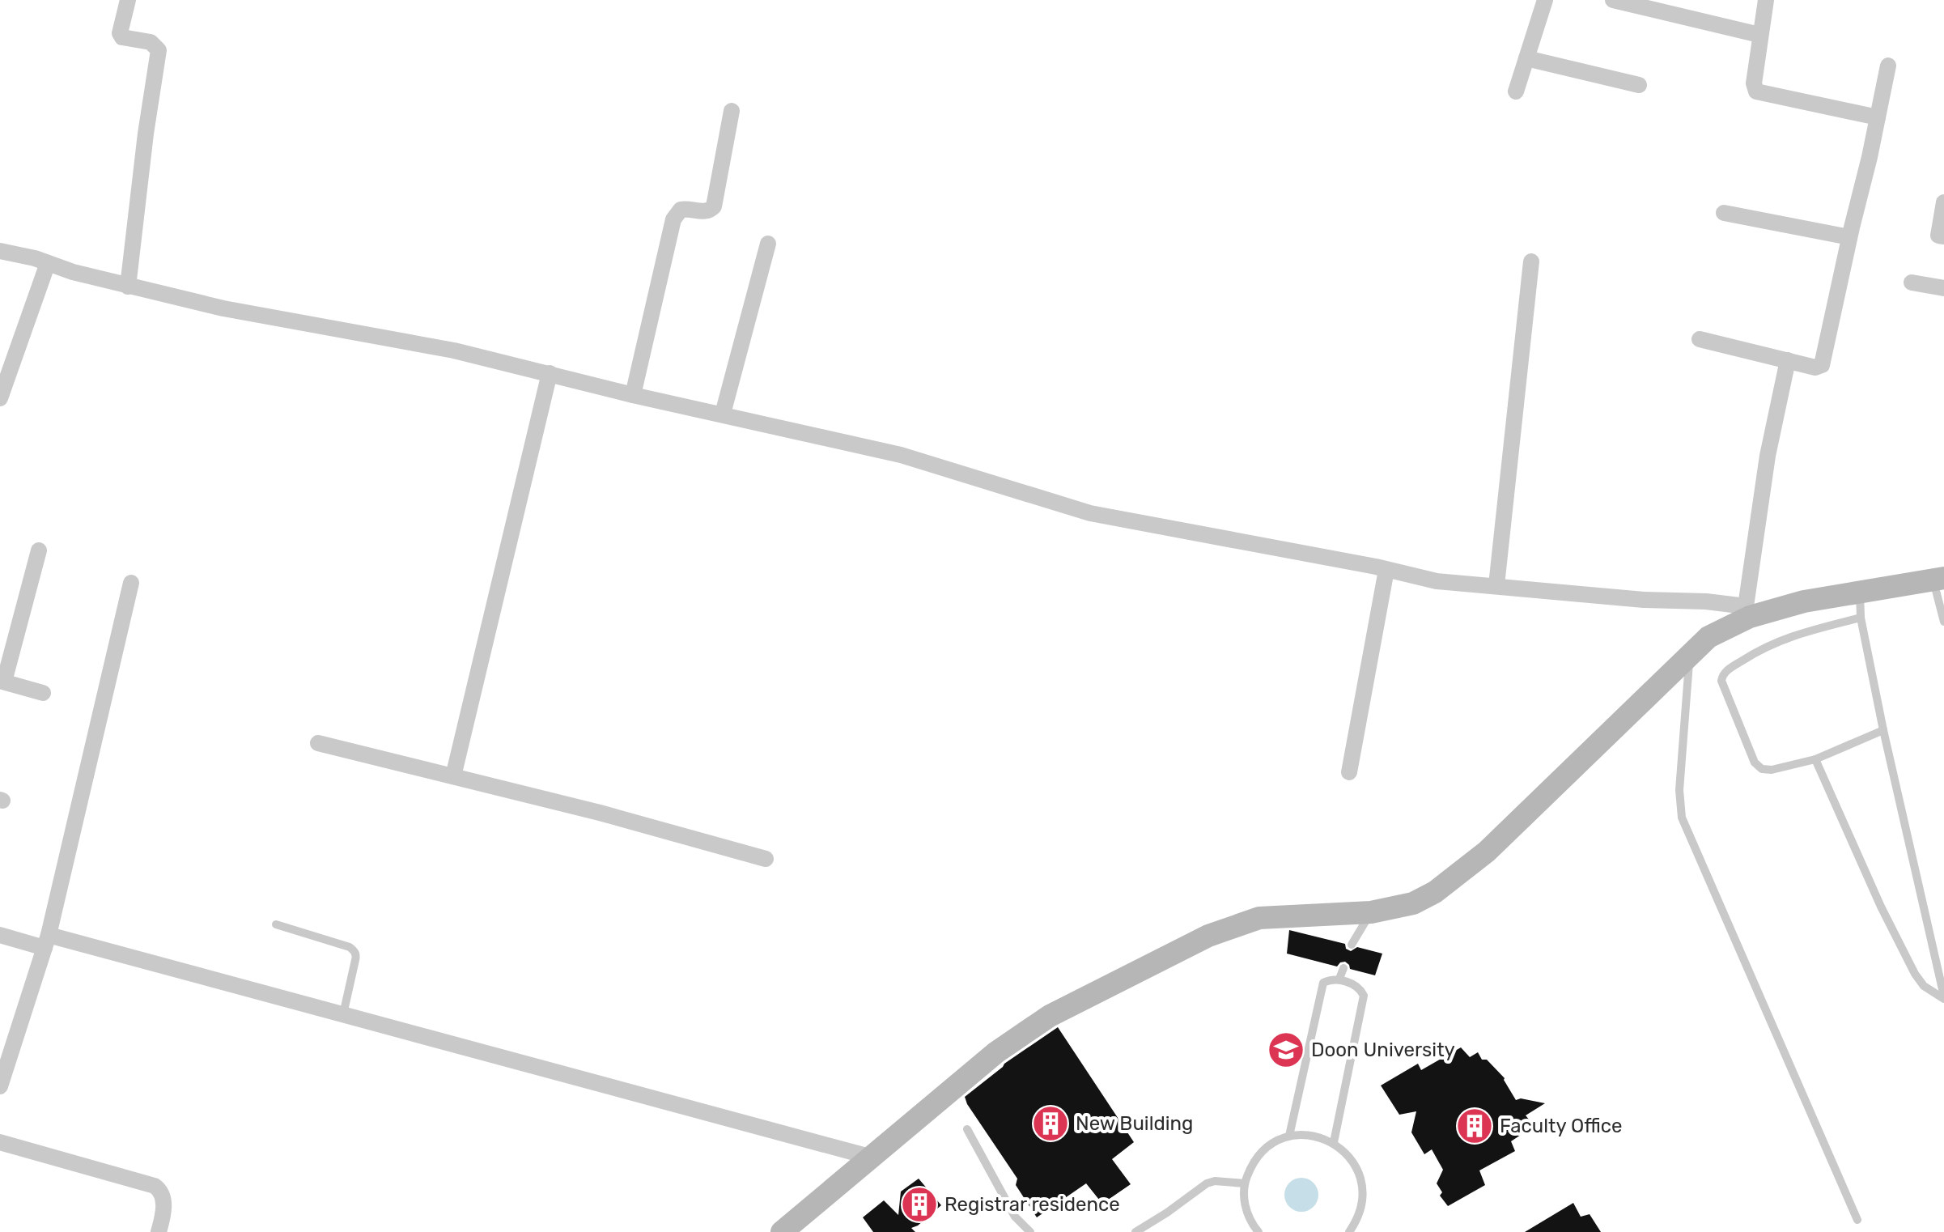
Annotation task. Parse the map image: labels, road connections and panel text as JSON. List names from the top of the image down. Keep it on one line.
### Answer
{"places":{"school or university":["Doon University"],"building":["New Building","Faculty Office","Registrar residence"]}}
